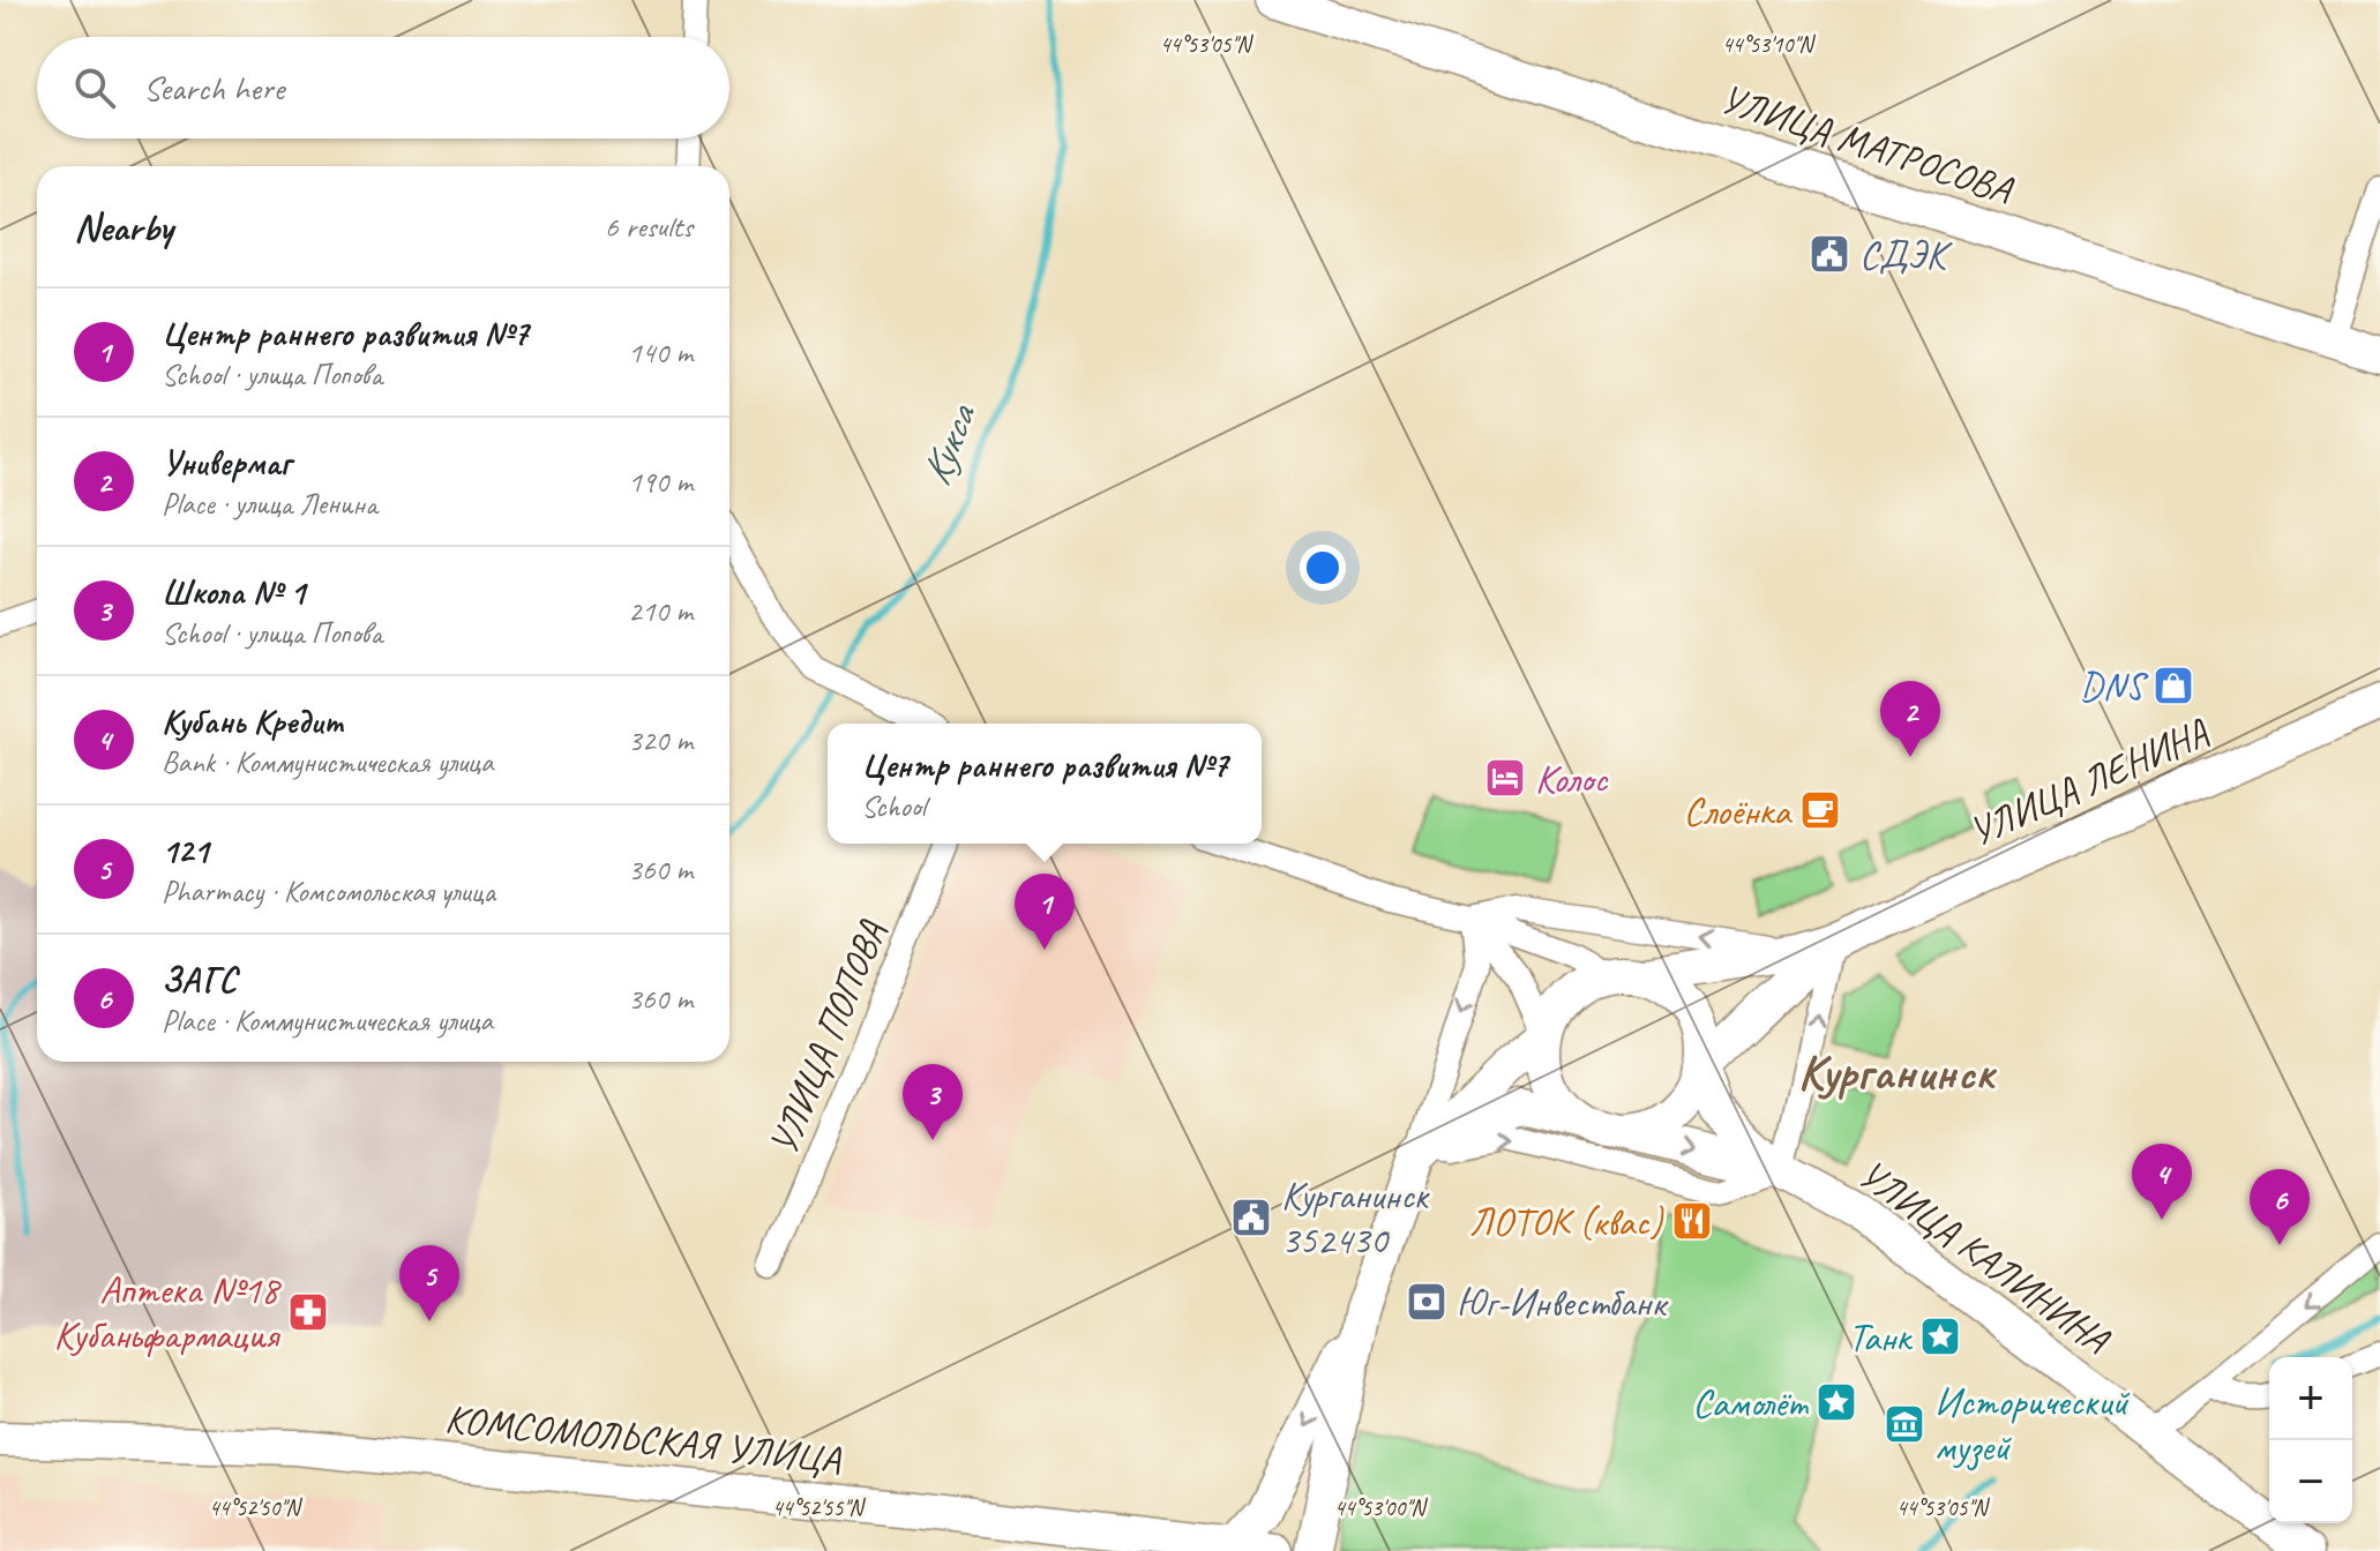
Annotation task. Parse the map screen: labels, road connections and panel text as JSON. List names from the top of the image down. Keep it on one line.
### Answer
{"streets":{"street":["УЛИЦА МАТРОСОВА","УЛИЦА ЛЕНИНА","УЛИЦА ПОПОВА","УЛИЦА КАЛИНИНА","КОМСОМОЛЬСКАЯ УЛИЦА"]},"crossings":[["УЛИЦА ЛЕНИНА","УЛИЦА КАЛИНИНА"]],"districts":["Курганинск"],"water":["Кукса"],"places":{"public building":["СДЭК","Курганинск 352430"],"shop":["DNS"],"hotel":["Колос"],"cafe":["Слоёнка"],"restaurant":["ЛОТОК (квас)"],"bank":["Юг-Инвестбанк"],"pharmacy":["Аптека №18 Кубаньфармация"],"place":["Танк","Самолёт"],"museum":["Исторический музей"]},"page":{"search":"Search here","heading":["Nearby","6 results"],"list":[{"mark":"1","name":"Центр раннего развития №7","note":"School · улица Попова","value":"140 m"},{"mark":"2","name":"Универмаг","note":"Place · улица Ленина","value":"190 m"},{"mark":"3","name":"Школа № 1","note":"School · улица Попова","value":"210 m"},{"mark":"4","name":"Кубань Кредит","note":"Bank · Коммунистическая улица","value":"320 m"},{"mark":"5","name":"121","note":"Pharmacy · Комсомольская улица","value":"360 m"},{"mark":"6","name":"ЗАГС","note":"Place · Коммунистическая улица","value":"360 m"}],"pins":["2","1","3","4","6","5"],"popup":["Центр раннего развития №7","School"],"map_buttons":["+","−"]},"coordinates":["44°53'05\"N","44°53'10\"N","44°52'50\"N","44°52'55\"N","44°53'00\"N"]}
